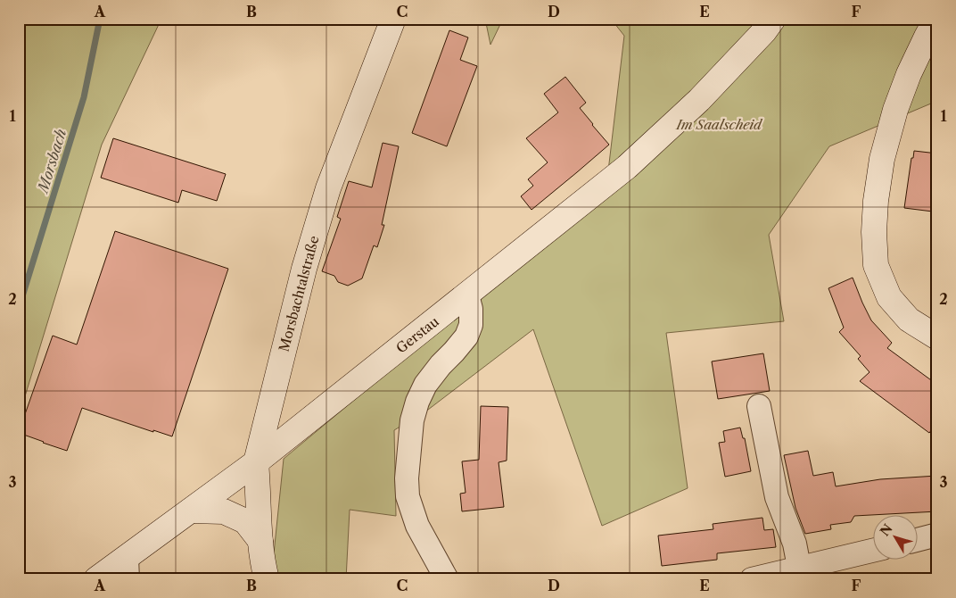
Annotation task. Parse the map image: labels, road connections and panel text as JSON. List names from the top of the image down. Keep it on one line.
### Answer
{"streets":{"main road":["Morsbachtalstraße","Gerstau"]},"crossings":[["Morsbachtalstraße","Gerstau"]],"water":["Morsbach"],"parks":["Im Saalscheid"],"north":"top left","grid":{"columns":["A","B","C","D","E","F"],"rows":["1","2","3"]}}
